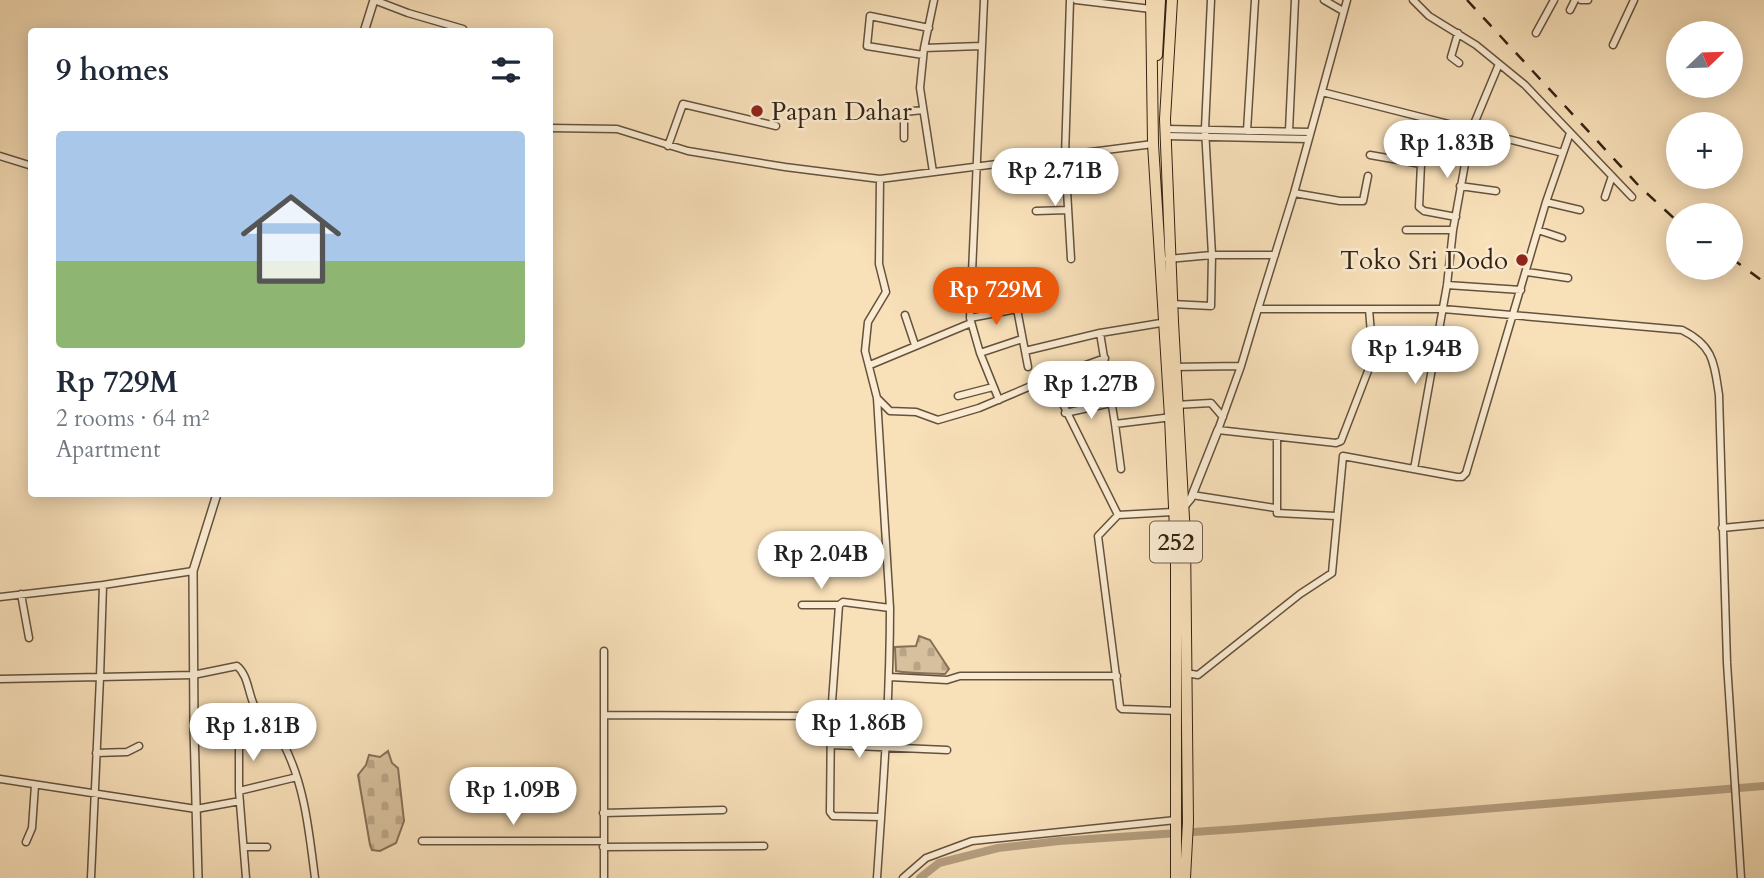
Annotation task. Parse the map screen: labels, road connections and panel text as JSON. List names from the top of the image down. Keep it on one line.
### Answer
{"streets":{"main road":["252"]},"places":["Papan Dahar","Toko Sri Dodo"],"north":"top right","page":{"map_buttons":["+","−"],"heading":"9 homes","list":[{"name":"Rp 729M","note":"2 rooms · 64 m² · Apartment"}],"price":["Rp 1.83B","Rp 2.71B","Rp 729M","Rp 1.94B","Rp 1.27B","Rp 2.04B","Rp 1.86B","Rp 1.81B","Rp 1.09B"]}}
